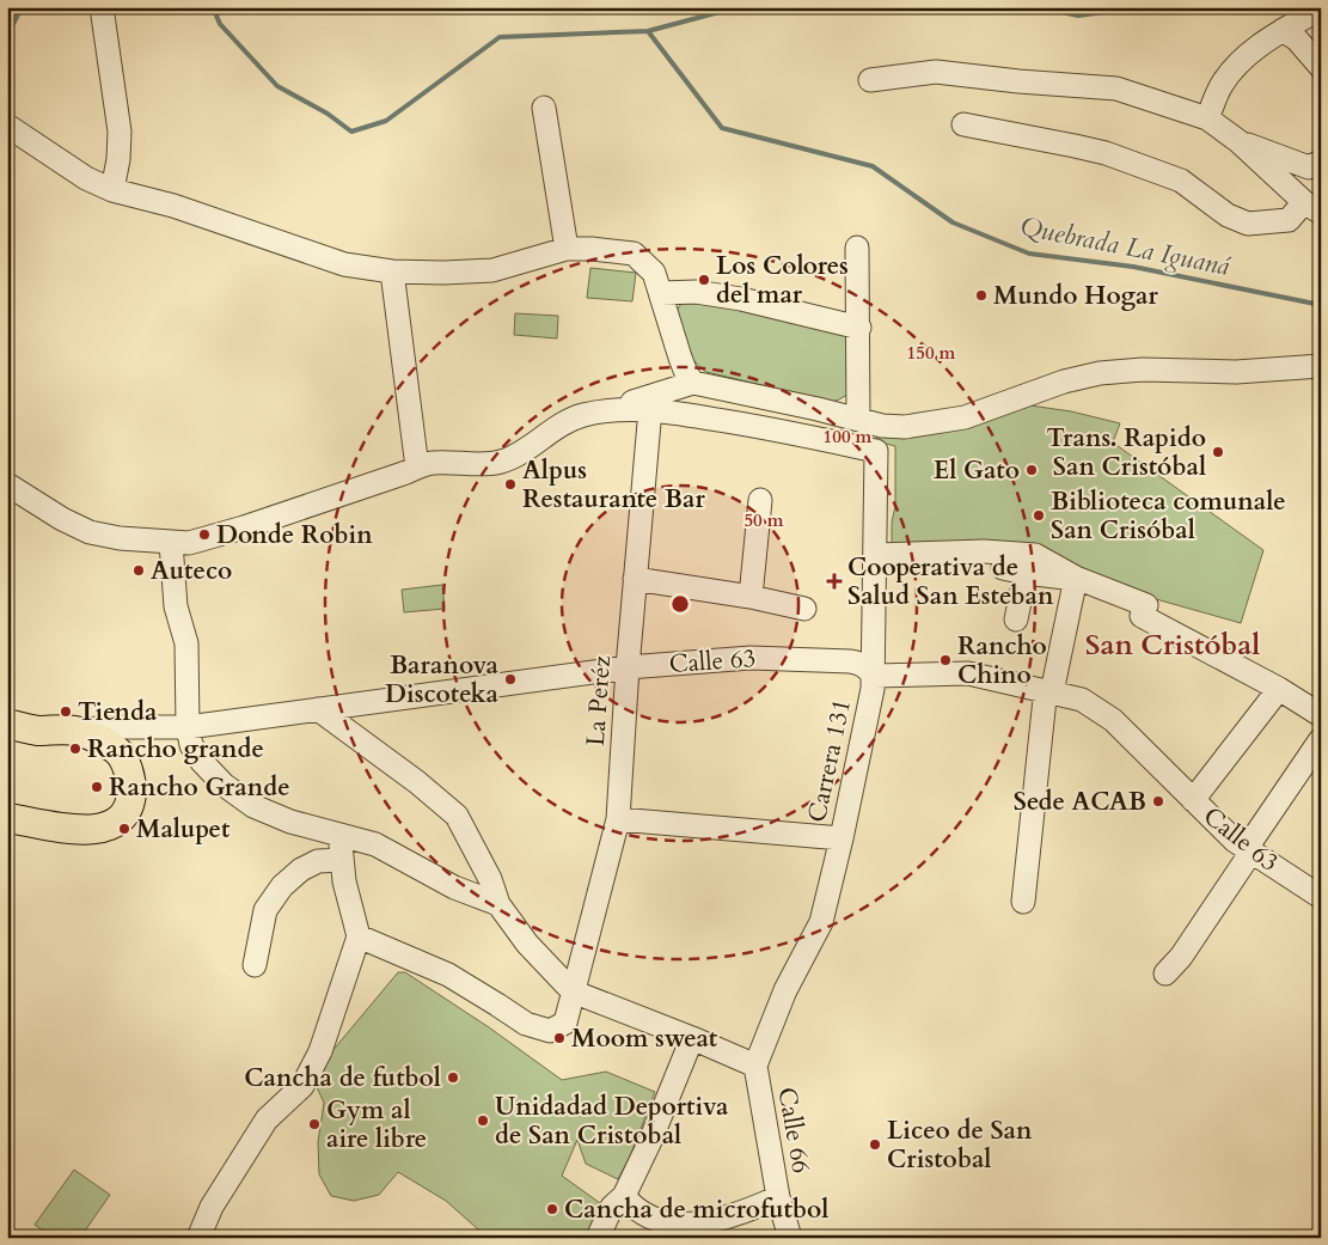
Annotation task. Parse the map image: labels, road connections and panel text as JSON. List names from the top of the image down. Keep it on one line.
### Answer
{"streets":{"street":["Calle 63","La Peréz","Carrera 131","Calle 66"]},"crossings":[["Calle 63","La Peréz"],["Calle 63","Carrera 131"],["Carrera 131","Calle 66"]],"districts":["San Cristóbal"],"water":["Quebrada La Iguaná"],"places":{"other":["Los Colores del mar","Mundo Hogar","Trans. Rapido San Cristóbal","El Gato","Alpus Restaurante Bar","Biblioteca comunale San Crisóbal","Donde Robin","Auteco","Rancho Chino","Baranova Discoteka","Tienda","Rancho grande","Rancho Grande","Sede ACAB","Malupet","Moom sweat","Cancha de futbol","Unidadad Deportiva de San Cristobal","Gym al aire libre","Liceo de San Cristobal","Cancha de microfutbol"],"health":["Cooperativa de Salud San Esteban"]},"rings":["150 m","100 m","50 m"]}
